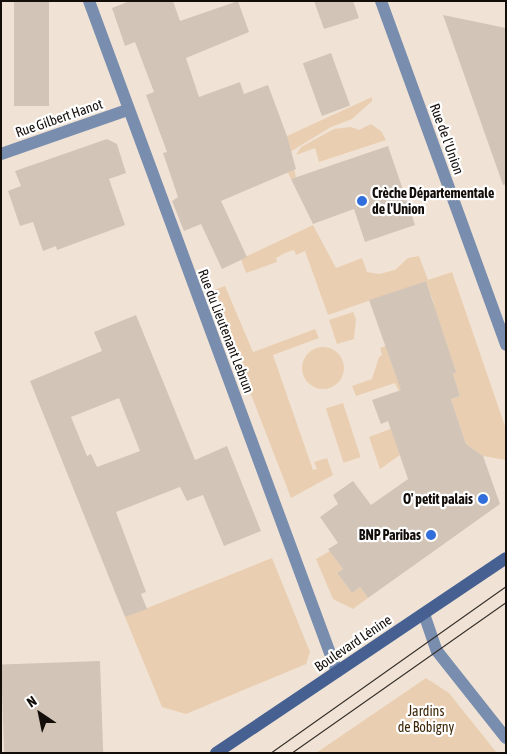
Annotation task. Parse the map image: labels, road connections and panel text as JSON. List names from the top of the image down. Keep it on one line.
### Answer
{"streets":{"street":["Rue Gilbert Hanot","Rue de l'Union","Rue du Lieutenant Lebrun","Boulevard Lénine"]},"crossings":[["Rue Gilbert Hanot","Rue du Lieutenant Lebrun"],["Rue du Lieutenant Lebrun","Boulevard Lénine"]],"parks":["Jardins de Bobigny"],"places":["Crèche Départementale de l'Union","O' petit palais","BNP Paribas"],"north":"top left"}
